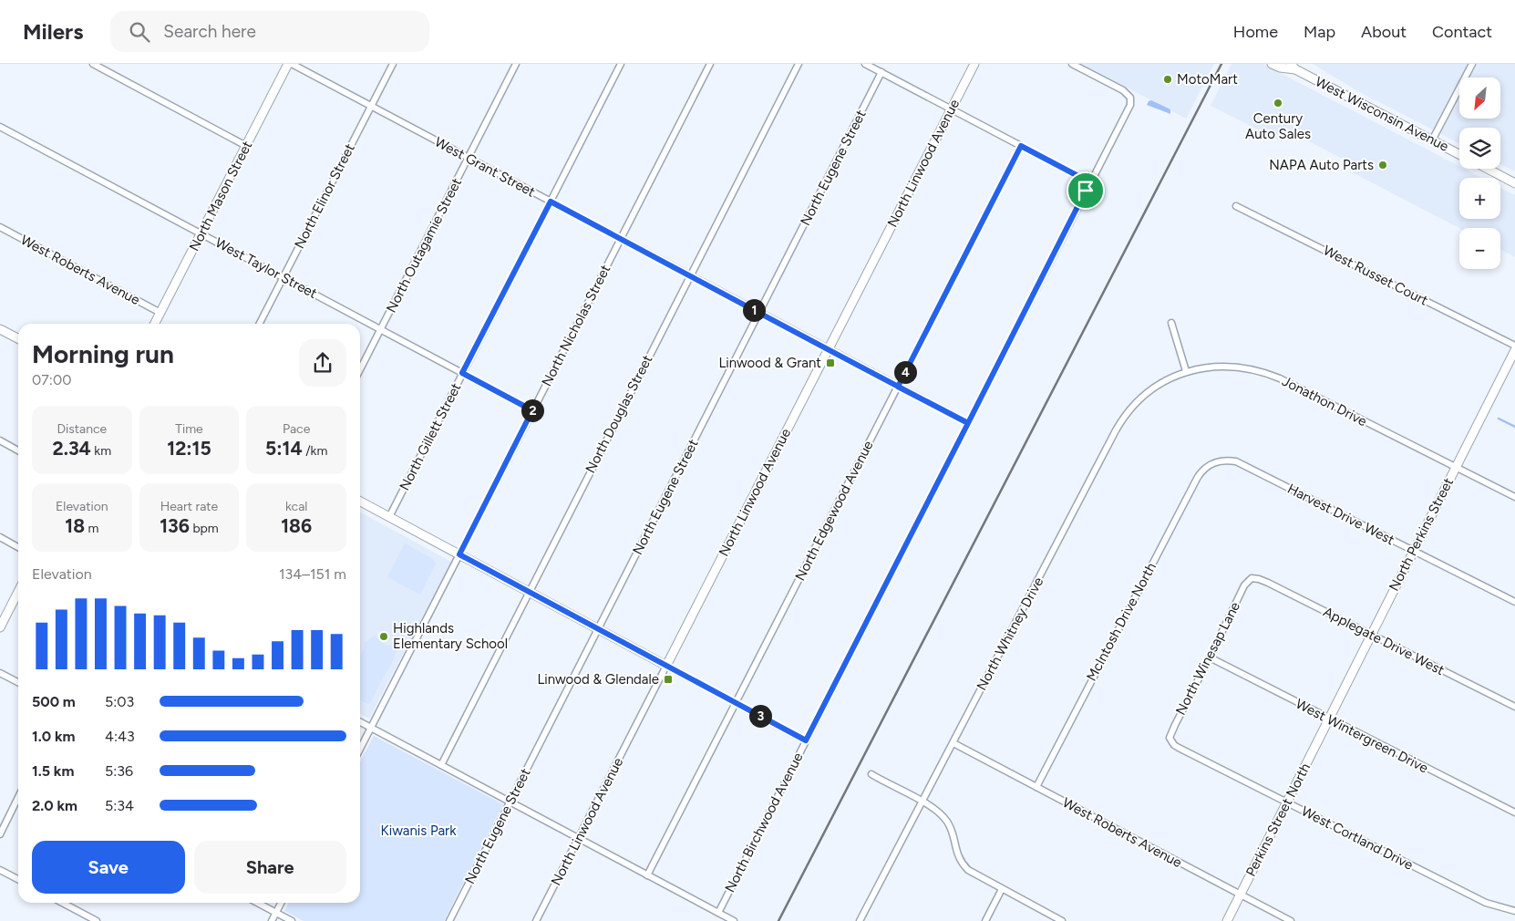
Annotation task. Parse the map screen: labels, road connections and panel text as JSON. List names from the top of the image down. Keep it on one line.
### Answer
{"streets":{"street":["West Wisconsin Avenue","North Linwood Avenue","West Grant Street","North Eugene Street","North Mason Street","North Elinor Street","North Outagamie Street","West Taylor Street","West Roberts Avenue","West Russet Court","North Nicholas Street","Jonathon Drive","North Douglas Street","North Gillett Street","North Edgewood Avenue","Harvest Drive West","North Perkins Street","McIntosh Drive North","North Whitney Drive","Applegate Drive West","North Winesap Lane","West Wintergreen Drive","Perkins Street North","North Birchwood Avenue","West Cortland Drive"]},"crossings":[["North Linwood Avenue","West Grant Street"],["West Grant Street","North Eugene Street"],["West Grant Street","North Elinor Street"],["West Grant Street","North Outagamie Street"],["West Grant Street","North Nicholas Street"],["West Grant Street","North Douglas Street"],["West Grant Street","North Gillett Street"],["West Grant Street","North Edgewood Avenue"],["West Grant Street","North Birchwood Avenue"],["North Mason Street","West Taylor Street"],["North Mason Street","West Roberts Avenue"],["North Elinor Street","West Taylor Street"],["North Outagamie Street","West Taylor Street"],["West Taylor Street","North Nicholas Street"],["West Taylor Street","North Gillett Street"],["West Roberts Avenue","McIntosh Drive North"],["West Roberts Avenue","North Whitney Drive"],["West Roberts Avenue","Perkins Street North"],["Jonathon Drive","North Perkins Street"],["Jonathon Drive","North Whitney Drive"],["Harvest Drive West","North Perkins Street"],["Harvest Drive West","McIntosh Drive North"],["North Perkins Street","Applegate Drive West"],["North Perkins Street","West Wintergreen Drive"],["North Perkins Street","Perkins Street North"],["Applegate Drive West","North Winesap Lane"],["North Winesap Lane","West Wintergreen Drive"],["North Winesap Lane","West Cortland Drive"],["West Wintergreen Drive","Perkins Street North"],["Perkins Street North","West Cortland Drive"]],"parks":["Kiwanis Park"],"places":{"other":["MotoMart","Century Auto Sales","NAPA Auto Parts","Highlands Elementary School"],"transit":["Linwood & Grant","Linwood & Glendale"]},"north":"bottom left","page":{"header":"Milers","search":"Search here","nav":["Home","Map","About","Contact"],"map_buttons":["+","−"],"pins":["1","4","2","3"],"heading":["Morning run","07:00"],"stats":[["Distance","2.34 km"],["Time","12:15"],["Pace","5:14 /km"],["Elevation","18 m"],["Heart rate","136 bpm"],["kcal","186"]],"chart":["Elevation","134–151 m"],"list":[{"name":"500 m","note":"5:03"},{"name":"1.0 km","note":"4:43"},{"name":"1.5 km","note":"5:36"},{"name":"2.0 km","note":"5:34"}],"buttons":["Save","Share"]}}
